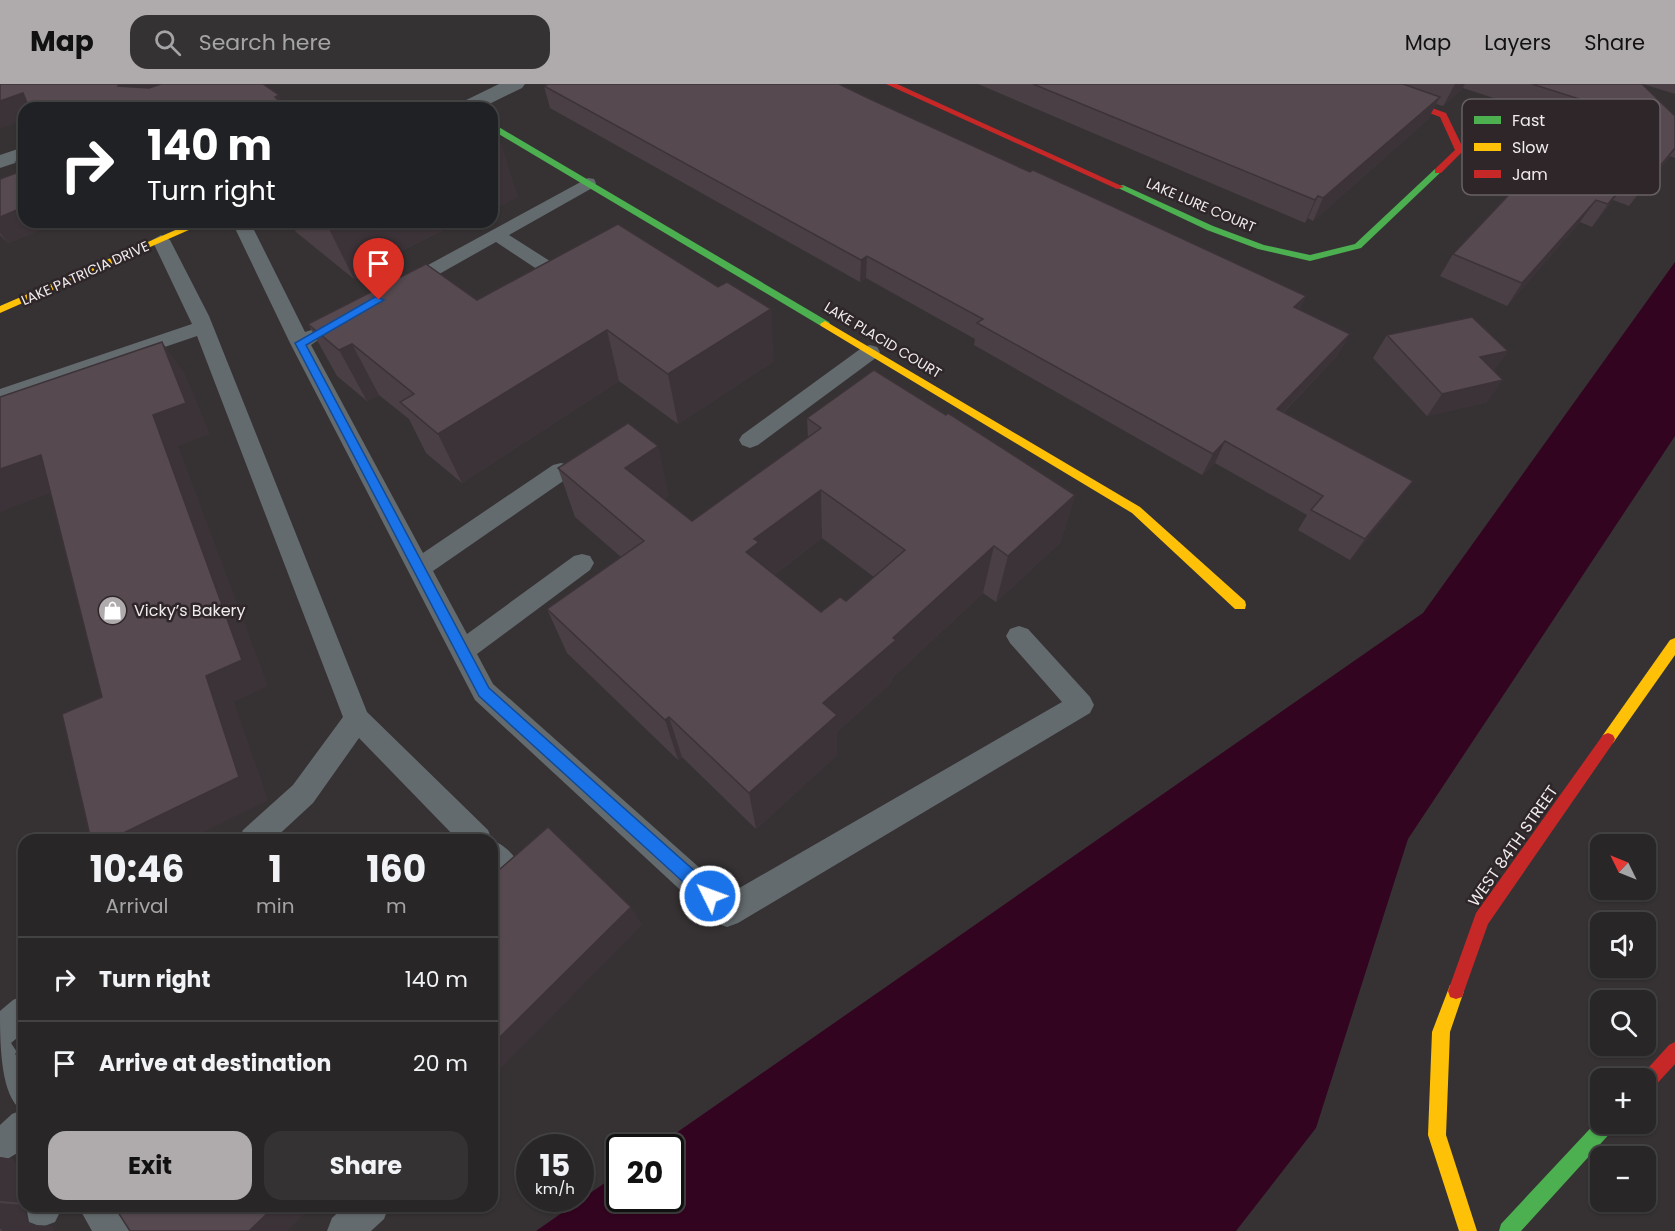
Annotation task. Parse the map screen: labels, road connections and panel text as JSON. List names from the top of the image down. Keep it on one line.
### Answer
{"streets":{"main road":["LAKE LURE COURT","LAKE PATRICIA DRIVE","LAKE PLACID COURT","WEST 84TH STREET"]},"places":{"shop":["Vicky’s Bakery"]},"legend":["Fast","Slow","Jam"],"north":"top left","page":{"header":"Map","search":"Search here","nav":["Map","Layers","Share"],"turn":["140 m","Turn right"],"map_buttons":["+","−"],"eta":["10:46","Arrival","1","min","160","m"],"list":[{"name":"Turn right","value":"140 m"},{"name":"Arrive at destination","value":"20 m"}],"buttons":["Exit","Share"],"speed":"15 km/h","limit":"20"}}
